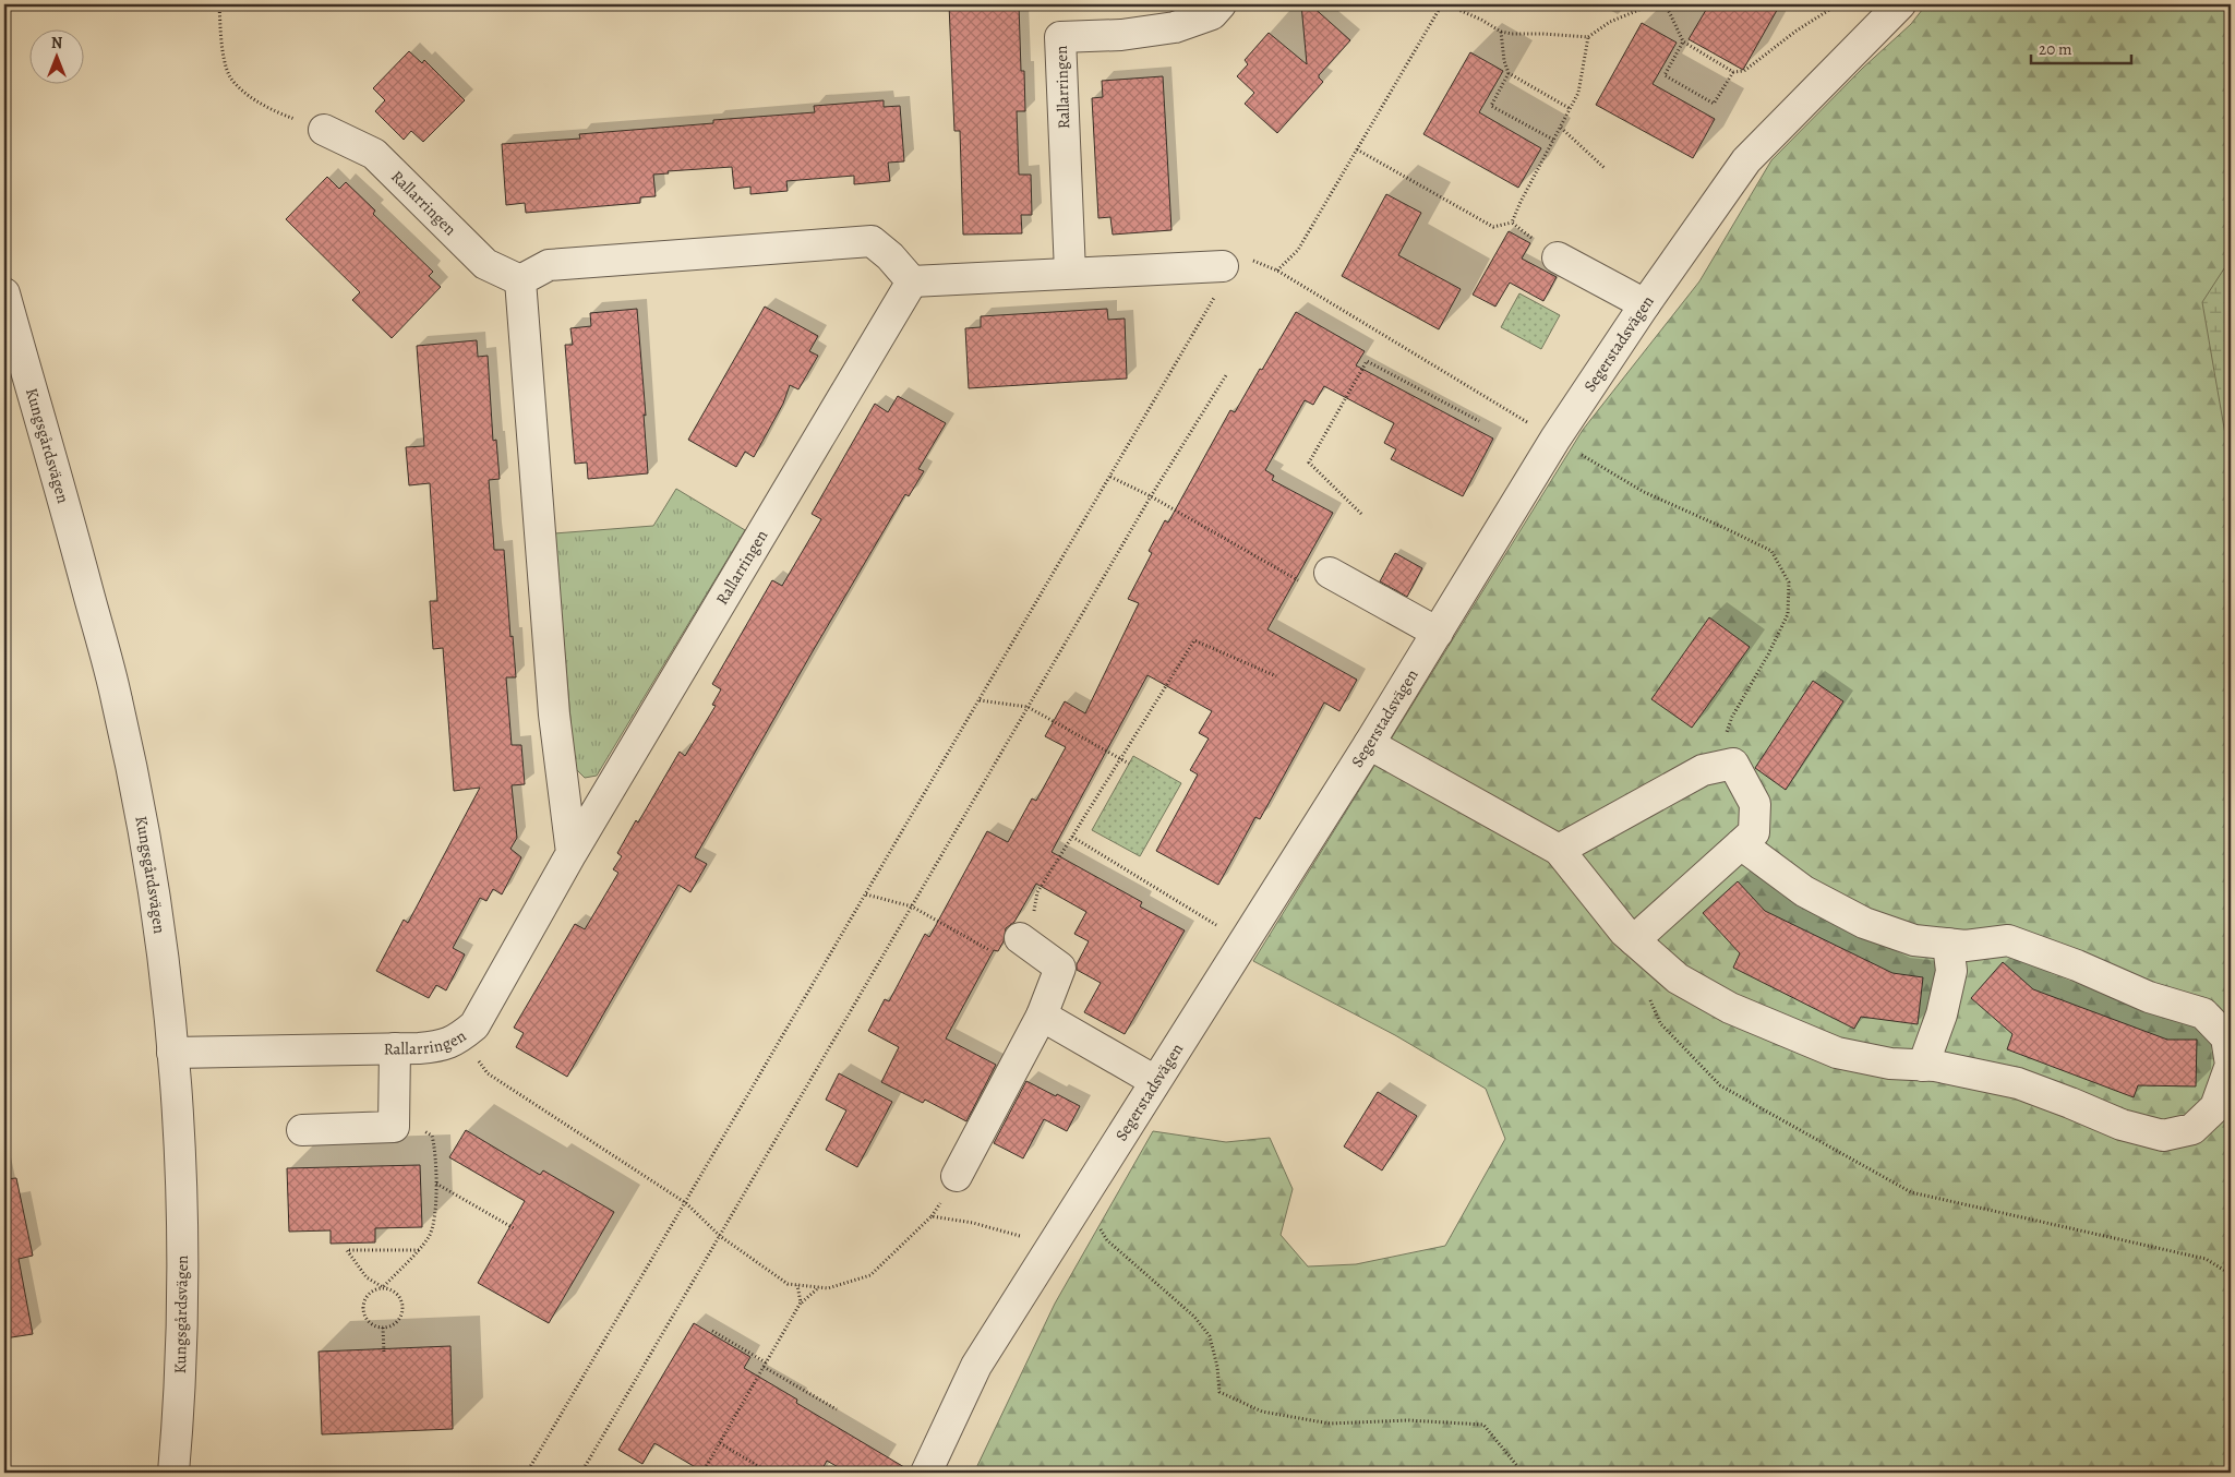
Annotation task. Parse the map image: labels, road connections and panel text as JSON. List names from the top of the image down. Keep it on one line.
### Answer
{"streets":{"street":["Rallarringen","Segerstadsvägen","Kungsgårdsvägen"]},"crossings":[["Rallarringen","Kungsgårdsvägen"]],"scale_bar":"20 m","north":"top"}
